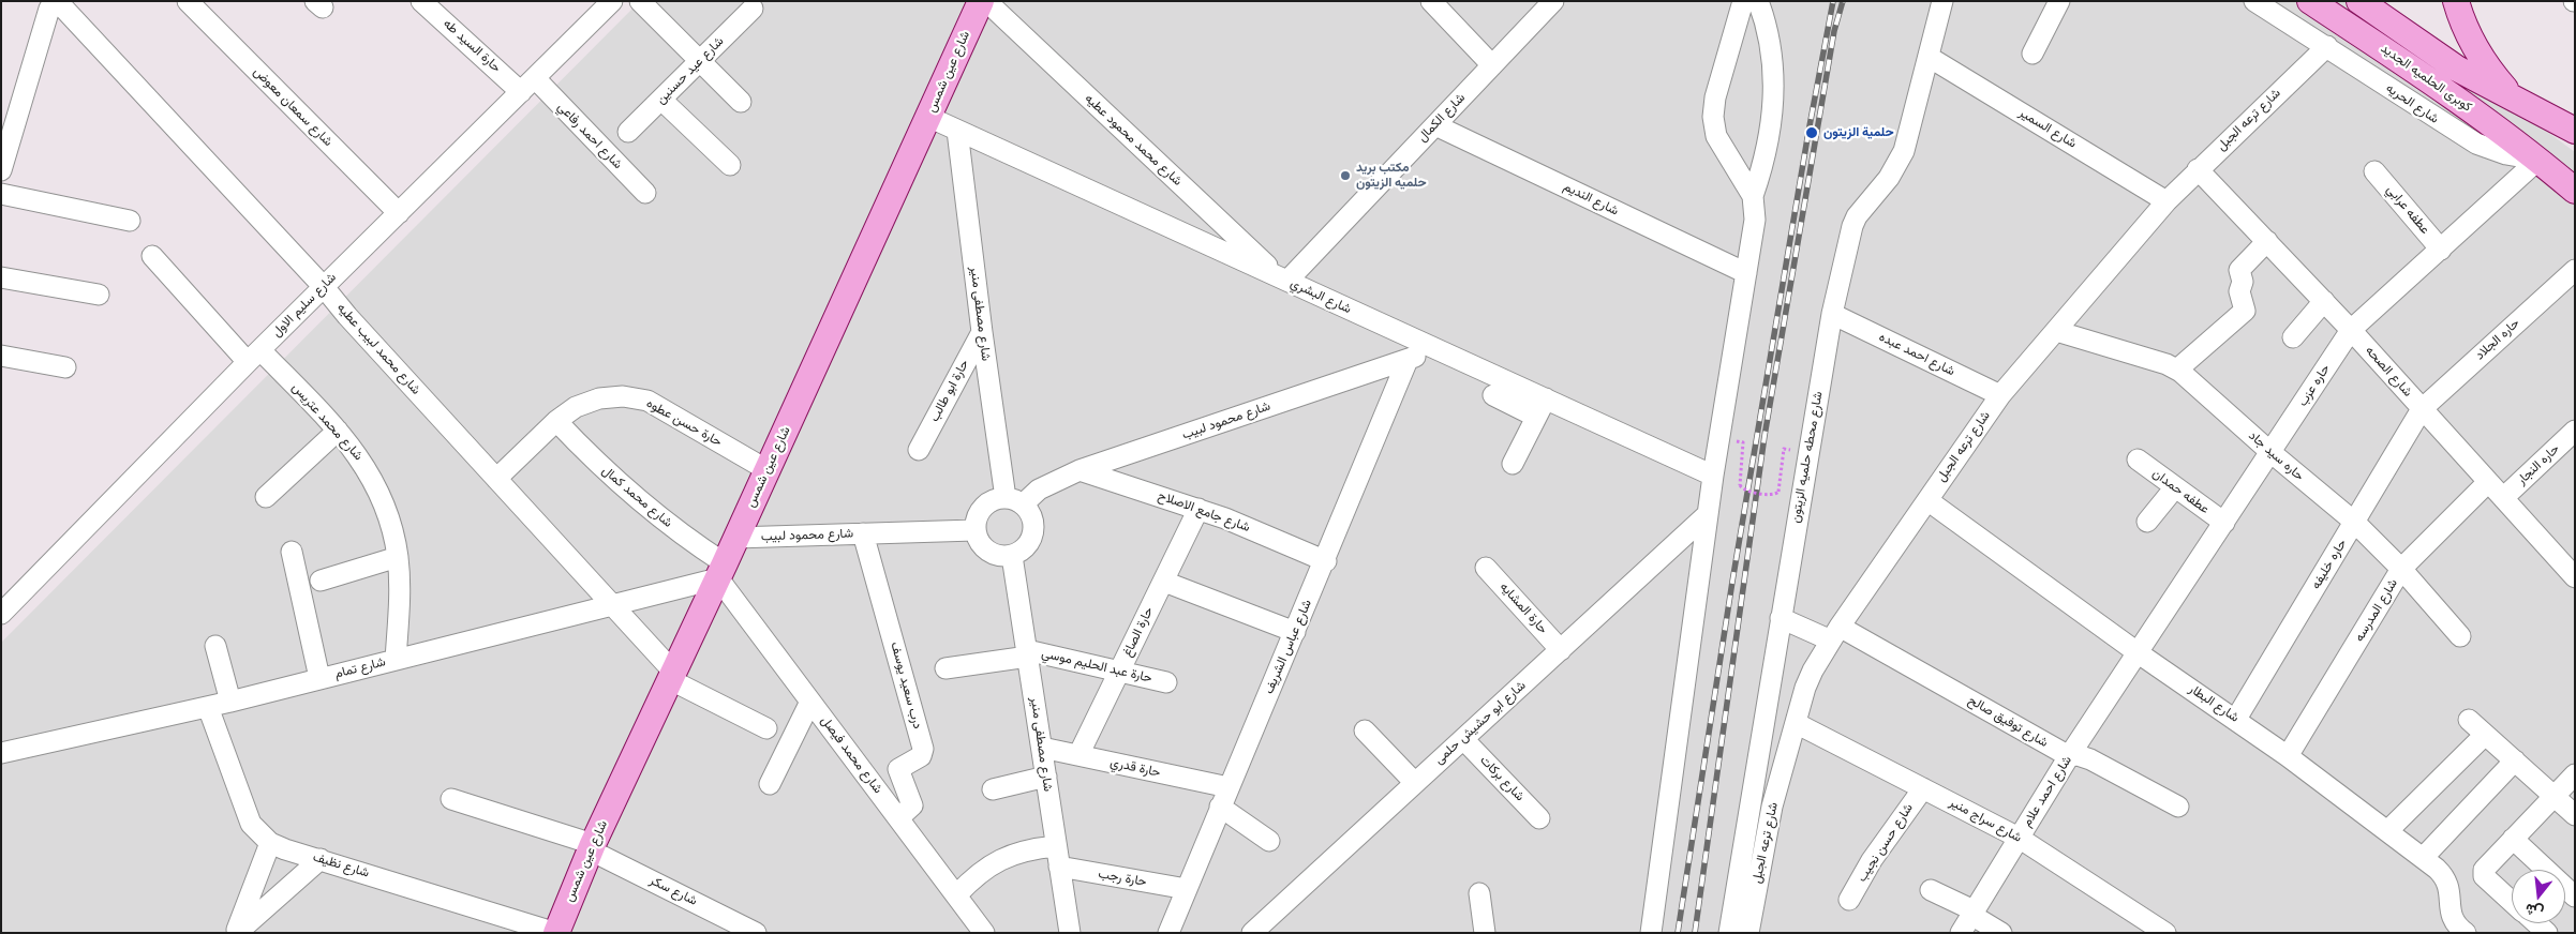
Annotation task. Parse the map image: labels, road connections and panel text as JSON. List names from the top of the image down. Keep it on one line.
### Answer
{"streets":{"main road":["شارع عين شمس","كوبرى الحلميه الجديد"],"street":["حارة السيد طه","شارع عيد حسنين","شارع الحريه","شارع سمعان معوض","شارع الكمال","شارع ترعه الجبل","شارع السمير","شارع احمد رفاعي","شارع محمد محمود عطيه","شارع النديم","عطفه عرابي","شارع البشري","شارع سليم الاول","شارع مصطفى منير","حاره الجلاد","شارع محمد لبيب عطيه","شارع احمد عبده","شارع الصحه","حاره عزب","حارة ابو طالب","شارع محمود لبيب","شارع محمد عتريس","حارة حسن عطوه","حاره سيد جاد","شارع محطه حلميه الزيتون","حاره النجار","عطفه حمدان","شارع محمد كمال","شارع جامع الاصلاح","حاره خليفه","حارة المشايه","شارع المدرسه","حارة الصاغ","شارع عباس الشريف","حارة عبد الحليم موسي","شارع تمام","درب سعيد يوسف","شارع البطار","شارع توفيق صالح","شارع ابو حشيش حلمى","شارع محمد فيصل","حارة قدري","شارع بركات","شارع احمد علام","شارع سراج منير","شارع حسن نجيب","شارع نظيف","حارة رجب","شارع سكر"]},"crossings":[["حارة السيد طه","شارع احمد رفاعي"],["حارة السيد طه","شارع سليم الاول"],["شارع عين شمس","شارع البشري"],["شارع عين شمس","شارع محمد لبيب عطيه"],["شارع عين شمس","شارع محمود لبيب"],["شارع عين شمس","حارة حسن عطوه"],["شارع عين شمس","شارع محمد كمال"],["شارع عين شمس","شارع تمام"],["شارع عين شمس","شارع محمد فيصل"],["شارع عين شمس","شارع نظيف"],["شارع عين شمس","شارع سكر"],["كوبرى الحلميه الجديد","شارع الحريه"],["كوبرى الحلميه الجديد","حاره عزب"],["شارع الحريه","شارع ترعه الجبل"],["شارع الحريه","حاره عزب"],["شارع سمعان معوض","شارع سليم الاول"],["شارع الكمال","شارع محمد محمود عطيه"],["شارع الكمال","شارع النديم"],["شارع الكمال","شارع البشري"],["شارع ترعه الجبل","شارع السمير"],["شارع ترعه الجبل","شارع احمد عبده"],["شارع ترعه الجبل","شارع الصحه"],["شارع ترعه الجبل","حاره سيد جاد"],["شارع ترعه الجبل","شارع محطه حلميه الزيتون"],["شارع ترعه الجبل","شارع البطار"],["شارع ترعه الجبل","شارع توفيق صالح"],["شارع ترعه الجبل","شارع سراج منير"],["شارع السمير","شارع محطه حلميه الزيتون"],["شارع احمد رفاعي","شارع سليم الاول"],["شارع محمد محمود عطيه","شارع البشري"],["عطفه عرابي","حاره عزب"],["شارع البشري","شارع مصطفى منير"],["شارع البشري","شارع محمود لبيب"],["شارع سليم الاول","شارع محمد لبيب عطيه"],["شارع سليم الاول","شارع محمد عتريس"],["شارع مصطفى منير","حارة ابو طالب"],["شارع مصطفى منير","شارع محمود لبيب"],["شارع مصطفى منير","حارة عبد الحليم موسي"],["شارع مصطفى منير","حارة قدري"],["شارع مصطفى منير","حارة رجب"],["حاره الجلاد","شارع الصحه"],["حاره الجلاد","حاره خليفه"],["شارع محمد لبيب عطيه","حارة حسن عطوه"],["شارع محمد لبيب عطيه","شارع تمام"],["شارع احمد عبده","شارع محطه حلميه الزيتون"],["شارع الصحه","حاره عزب"],["شارع الصحه","حاره النجار"],["شارع الصحه","حاره خليفه"],["شارع الصحه","شارع المدرسه"],["حاره عزب","حاره سيد جاد"],["حاره عزب","عطفه حمدان"],["حاره عزب","شارع البطار"],["حاره عزب","شارع احمد علام"],["شارع محمود لبيب","شارع جامع الاصلاح"],["شارع محمود لبيب","شارع عباس الشريف"],["شارع محمود لبيب","درب سعيد يوسف"],["شارع محمد عتريس","شارع تمام"],["حارة حسن عطوه","شارع محمد كمال"],["حاره سيد جاد","حاره خليفه"],["حاره سيد جاد","شارع المدرسه"],["شارع محطه حلميه الزيتون","شارع توفيق صالح"],["شارع محمد كمال","شارع تمام"],["شارع محمد كمال","شارع محمد فيصل"],["شارع جامع الاصلاح","حارة الصاغ"],["شارع جامع الاصلاح","شارع عباس الشريف"],["حاره خليفه","شارع البطار"],["حارة المشايه","شارع ابو حشيش حلمى"],["شارع المدرسه","شارع البطار"],["حارة الصاغ","حارة عبد الحليم موسي"],["حارة الصاغ","حارة قدري"],["شارع عباس الشريف","حارة قدري"],["شارع عباس الشريف","حارة رجب"],["شارع تمام","شارع محمد فيصل"],["شارع تمام","شارع نظيف"],["درب سعيد يوسف","شارع محمد فيصل"],["شارع البطار","شارع احمد علام"],["شارع توفيق صالح","شارع احمد علام"],["شارع ابو حشيش حلمى","شارع بركات"],["شارع احمد علام","شارع سراج منير"],["شارع سراج منير","شارع حسن نجيب"]],"places":["حلمية الزيتون","مكتب بريد حلميه الزيتون"],"north":"bottom"}
